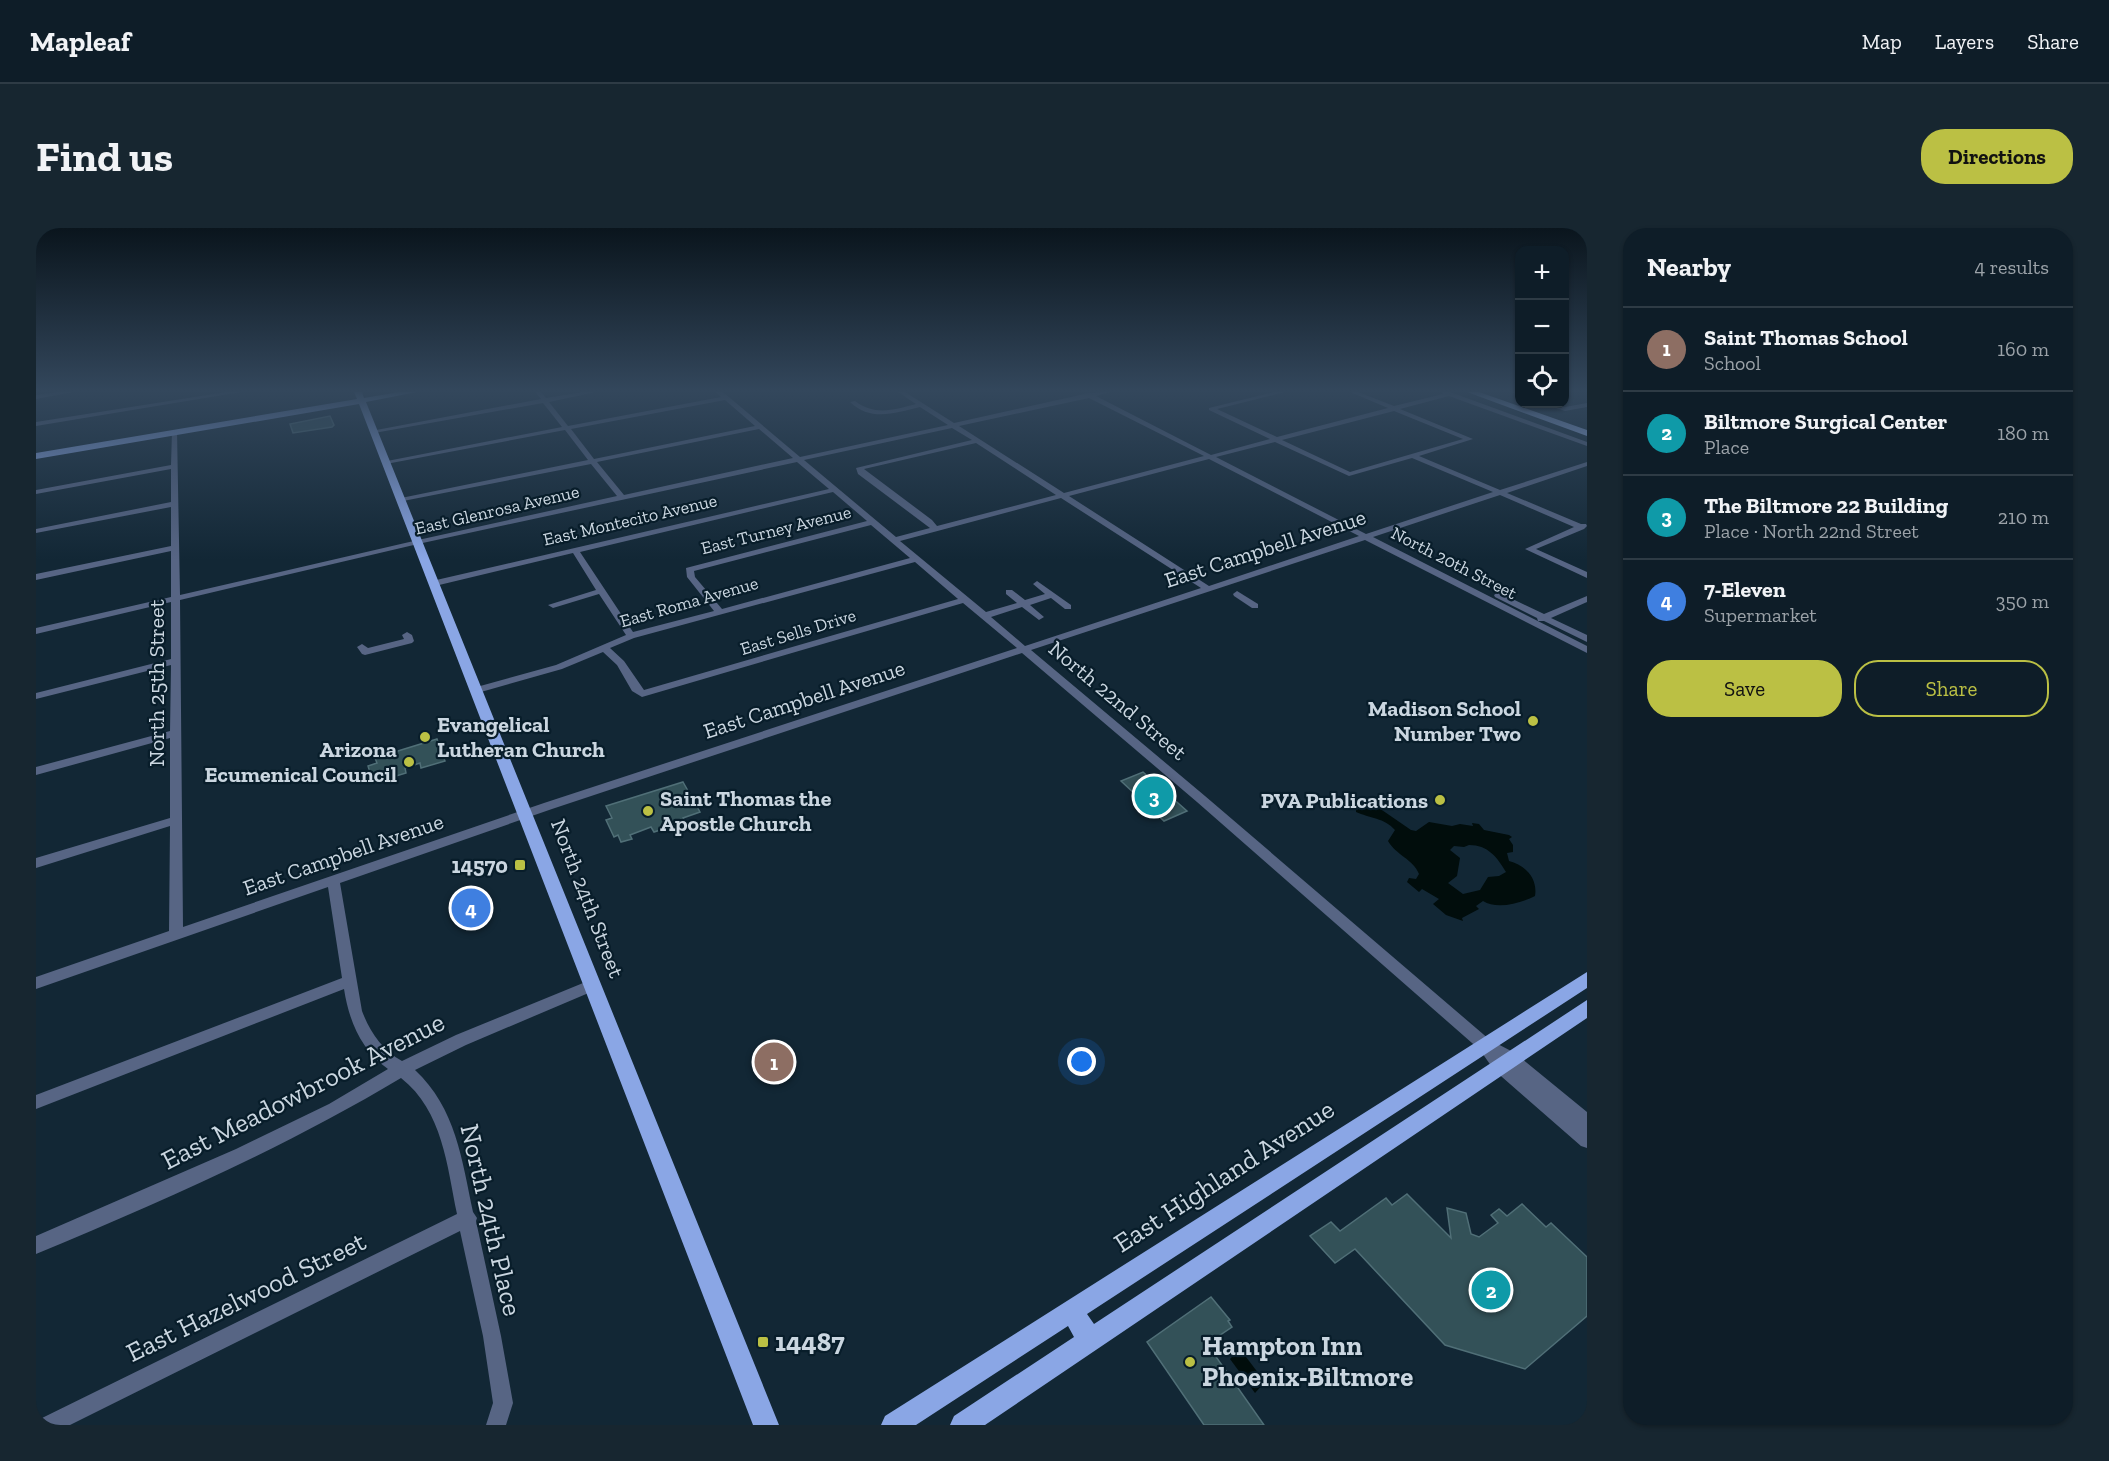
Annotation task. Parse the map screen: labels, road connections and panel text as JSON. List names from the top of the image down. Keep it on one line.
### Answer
{"streets":{"main road":["North 24th Street","East Highland Avenue"],"street":["East Glenrosa Avenue","East Montecito Avenue","East Turney Avenue","East Campbell Avenue","North 20th Street","East Roma Avenue","East Sells Drive","North 25th Street","North 22nd Street","East Meadowbrook Avenue","North 24th Place","East Hazelwood Street"]},"crossings":[["East Glenrosa Avenue","North 25th Street"],["East Glenrosa Avenue","North 22nd Street"],["East Glenrosa Avenue","North 24th Street"],["East Montecito Avenue","North 22nd Street"],["East Montecito Avenue","North 24th Street"],["East Turney Avenue","East Roma Avenue"],["East Turney Avenue","North 22nd Street"],["East Campbell Avenue","North 20th Street"],["East Campbell Avenue","North 25th Street"],["East Campbell Avenue","North 22nd Street"],["East Campbell Avenue","North 24th Street"],["East Campbell Avenue","North 24th Place"],["East Roma Avenue","East Sells Drive"],["East Roma Avenue","North 22nd Street"],["East Roma Avenue","North 24th Street"],["East Sells Drive","North 22nd Street"],["North 22nd Street","East Highland Avenue"],["North 24th Street","East Meadowbrook Avenue"],["East Meadowbrook Avenue","North 24th Place"],["North 24th Place","East Hazelwood Street"]],"places":{"other":["Madison School Number Two","Evangelical Lutheran Church","Arizona Ecumenical Council","PVA Publications","Saint Thomas the Apostle Church","Hampton Inn Phoenix-Biltmore"],"transit":["14570","14487"]},"page":{"header":"Mapleaf","nav":["Map","Layers","Share"],"buttons":["Directions",["Save","Share"]],"title":"Find us","heading":["Nearby","4 results"],"map_buttons":["+","−"],"list":[{"mark":"1","name":"Saint Thomas School","note":"School","value":"160 m"},{"mark":"2","name":"Biltmore Surgical Center","note":"Place","value":"180 m"},{"mark":"3","name":"The Biltmore 22 Building","note":"Place · North 22nd Street","value":"210 m"},{"mark":"4","name":"7-Eleven","note":"Supermarket","value":"350 m"}],"pins":["3","4","1","2"]}}
